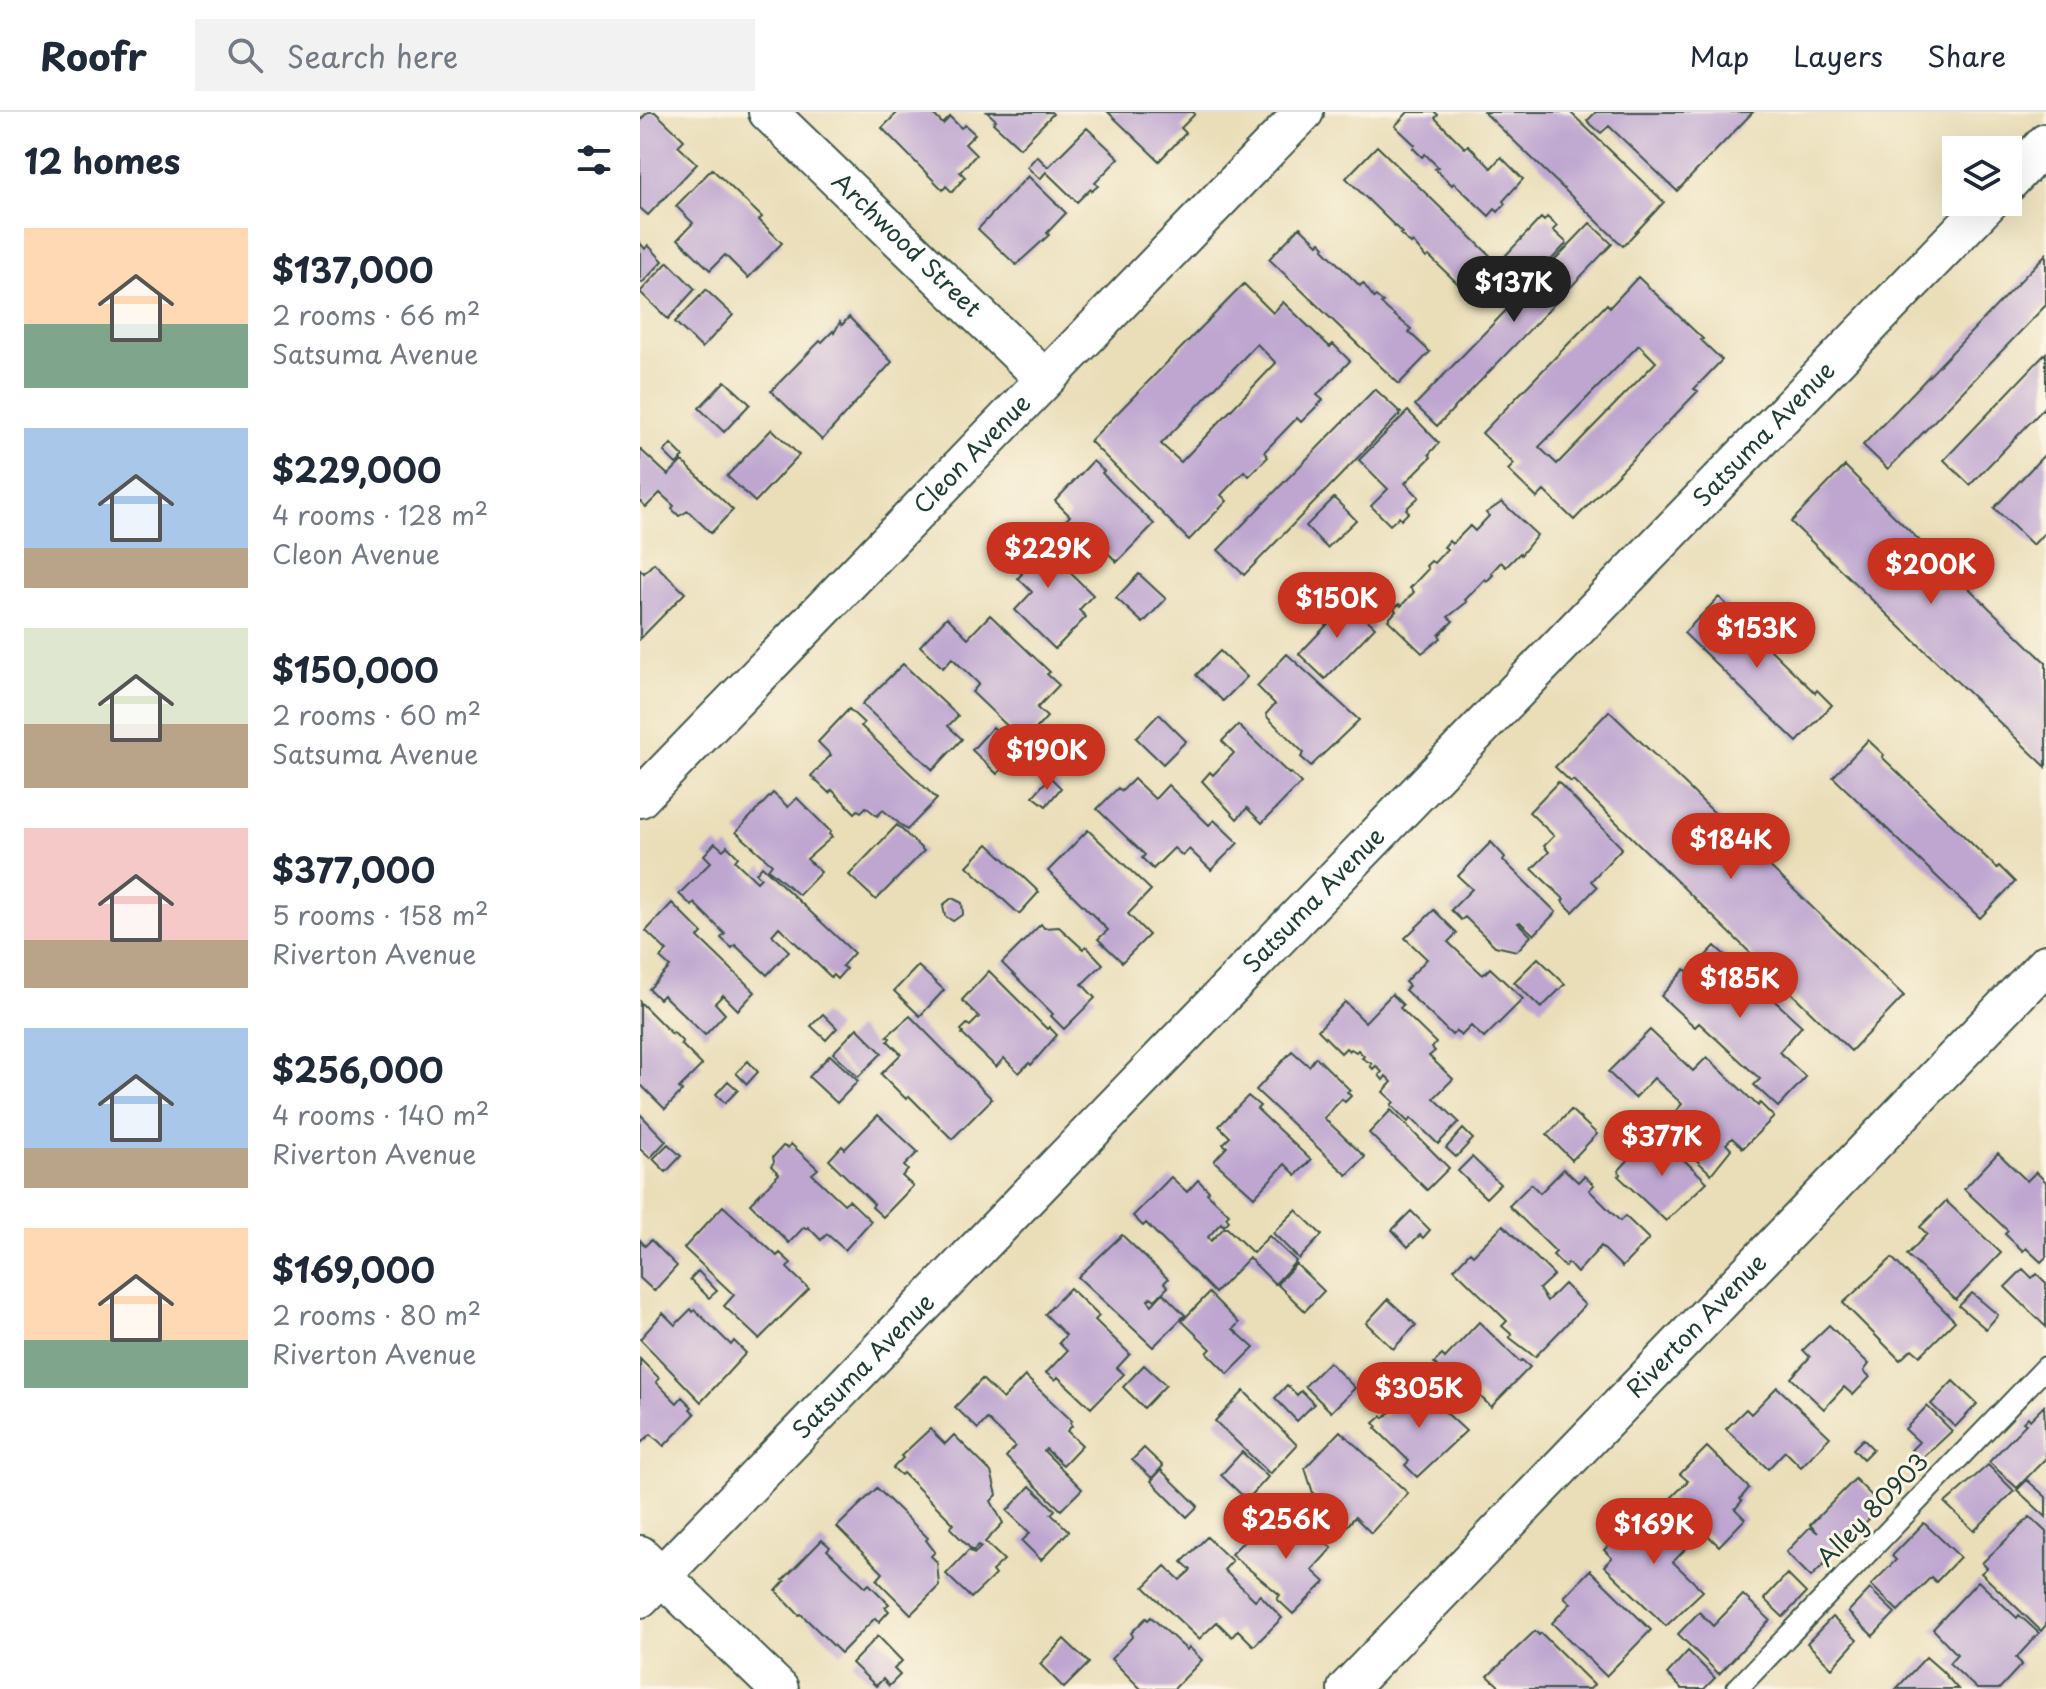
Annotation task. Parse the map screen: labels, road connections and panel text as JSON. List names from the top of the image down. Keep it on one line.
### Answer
{"streets":{"street":["Archwood Street","Satsuma Avenue","Cleon Avenue","Riverton Avenue"],"lane":["Alley 80903"]},"crossings":[["Archwood Street","Cleon Avenue"]],"page":{"header":"Roofr","search":"Search here","nav":["Map","Layers","Share"],"heading":"12 homes","list":[{"name":"$137,000","note":"2 rooms · 66 m² · Satsuma Avenue"},{"name":"$229,000","note":"4 rooms · 128 m² · Cleon Avenue"},{"name":"$150,000","note":"2 rooms · 60 m² · Satsuma Avenue"},{"name":"$377,000","note":"5 rooms · 158 m² · Riverton Avenue"},{"name":"$256,000","note":"4 rooms · 140 m² · Riverton Avenue"},{"name":"$169,000","note":"2 rooms · 80 m² · Riverton Avenue"}],"price":["$137K","$229K","$200K","$150K","$153K","$190K","$184K","$185K","$377K","$305K","$256K","$169K"]}}
